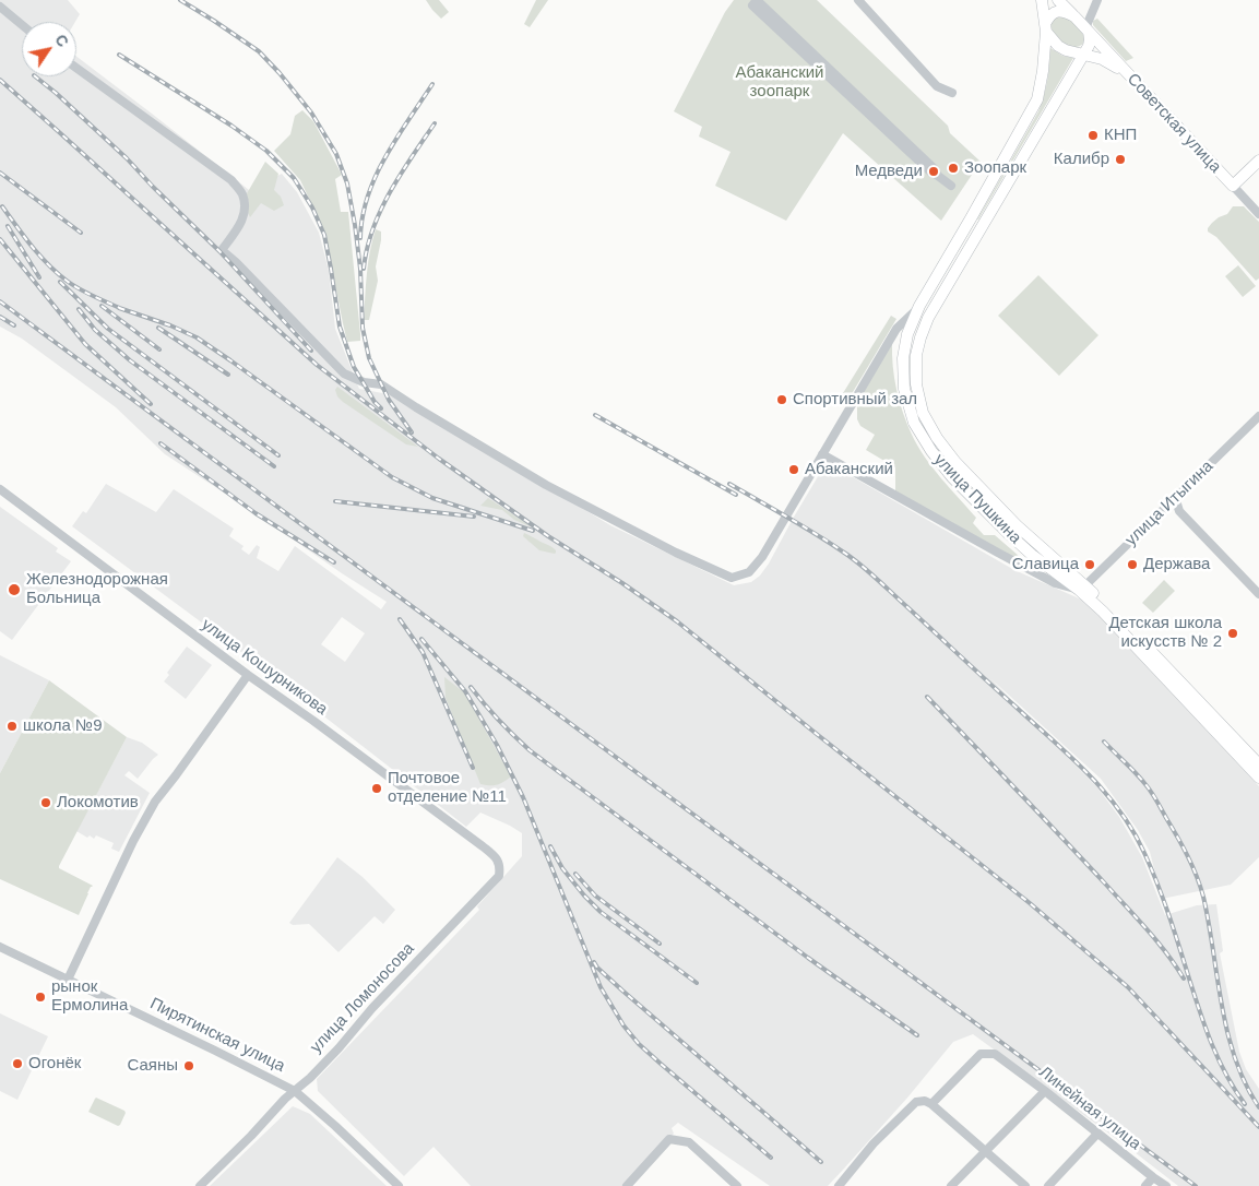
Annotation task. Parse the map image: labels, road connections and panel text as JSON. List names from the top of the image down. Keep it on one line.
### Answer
{"streets":{"main road":["Советская улица","улица Пушкина"],"street":["улица Итыгина","улица Кошурникова","улица Ломоносова","Пирятинская улица","Линейная улица"]},"crossings":[["Советская улица","улица Пушкина"],["улица Пушкина","улица Итыгина"],["улица Кошурникова","улица Ломоносова"],["улица Ломоносова","Пирятинская улица"]],"parks":["Абаканский зоопарк"],"places":["КНП","Калибр","Зоопарк","Медведи","Спортивный зал","Абаканский","Славица","Держава","Железнодорожная Больница","Детская школа искусств № 2","школа №9","Почтовое отделение №11","Локомотив","рынок Ермолина","Огонёк","Саяны"],"north":"top right"}
